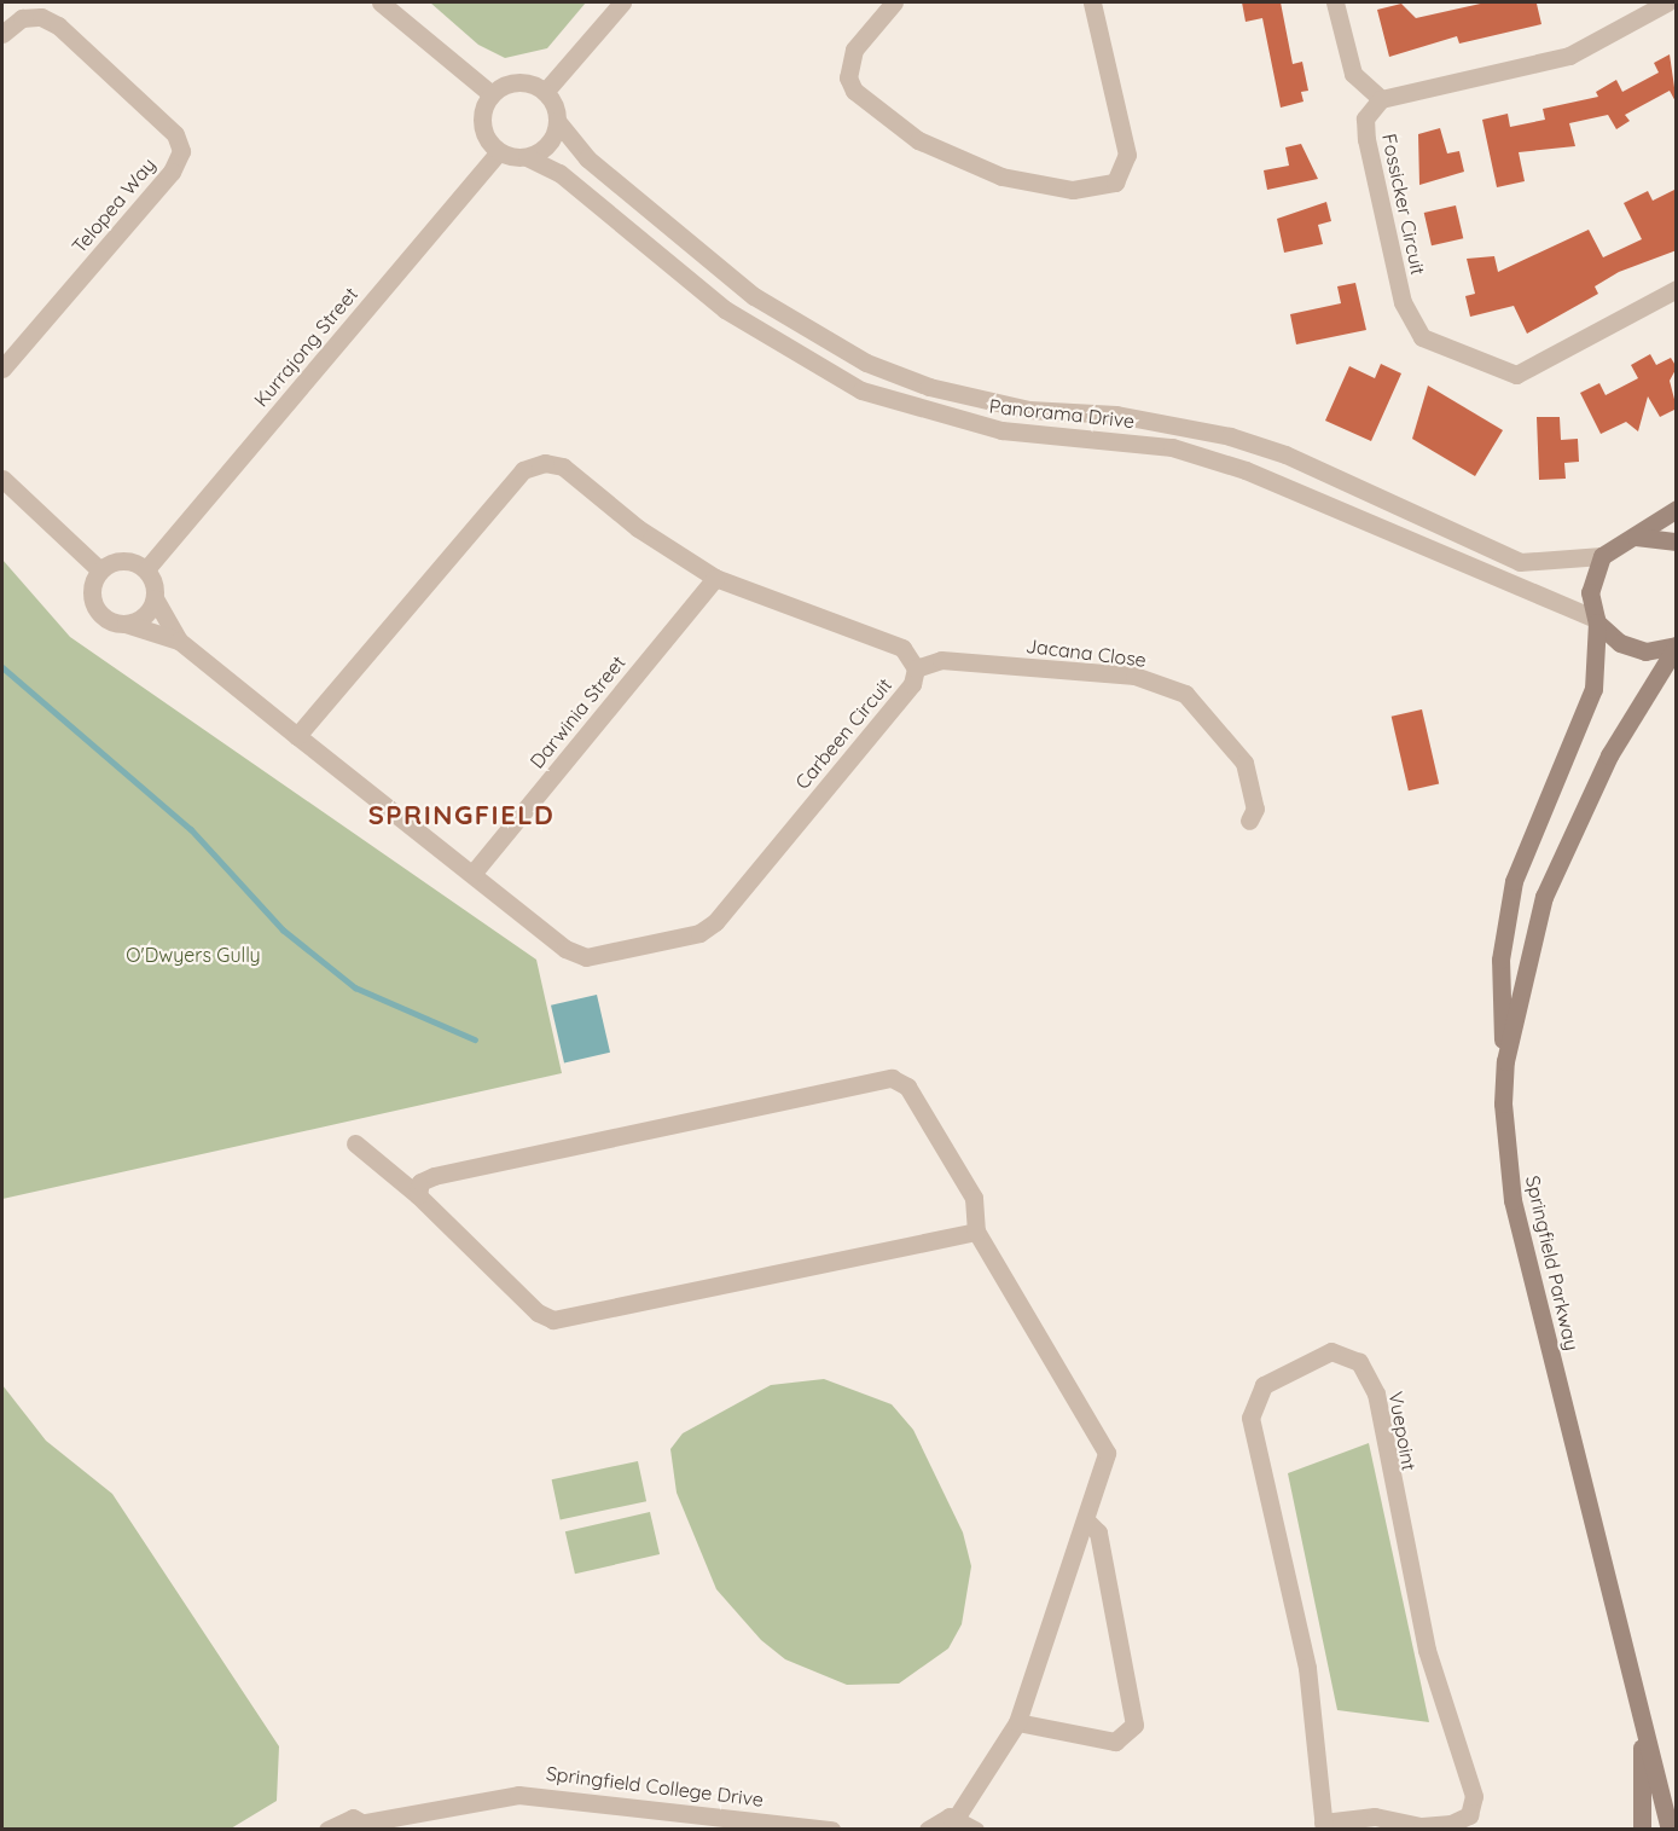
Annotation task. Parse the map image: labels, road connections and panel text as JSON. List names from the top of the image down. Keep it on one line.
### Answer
{"streets":{"main road":["Springfield Parkway"],"street":["Fossicker Circuit","Telopea Way","Kurrajong Street","Panorama Drive","Jacana Close","Darwinia Street","Carbeen Circuit","Vuepoint","Springfield College Drive"]},"crossings":[["Kurrajong Street","Panorama Drive"],["Kurrajong Street","Carbeen Circuit"],["Jacana Close","Carbeen Circuit"],["Darwinia Street","Carbeen Circuit"]],"districts":["SPRINGFIELD"],"parks":["O'Dwyers Gully"]}
